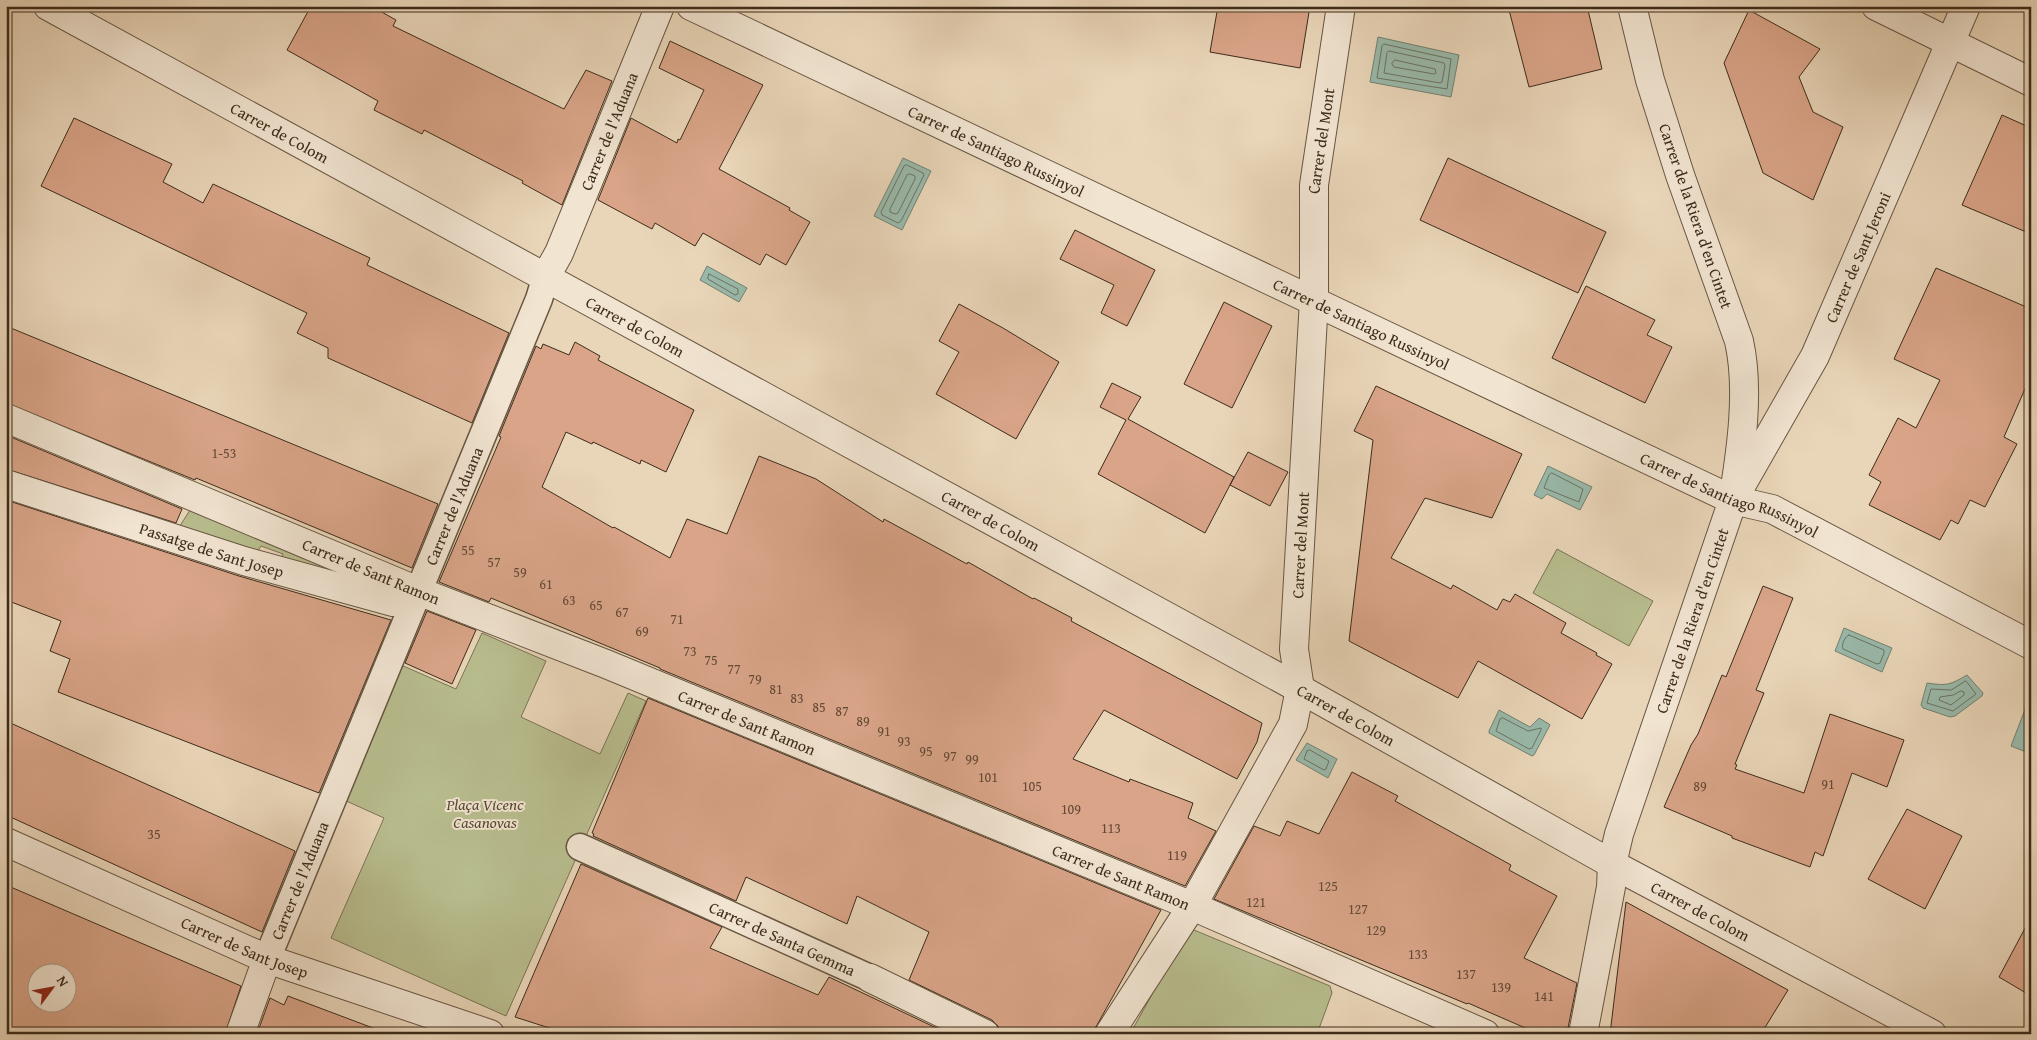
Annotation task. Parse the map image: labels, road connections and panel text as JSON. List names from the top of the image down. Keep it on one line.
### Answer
{"streets":{"street":["Carrer de l'Aduana","Carrer de Colom","Carrer del Mont","Carrer de Santiago Russinyol","Carrer de la Riera d'en Cintet","Carrer de Sant Jeroni","Passatge de Sant Josep","Carrer de Sant Ramon","Carrer de Santa Gemma","Carrer de Sant Josep"]},"crossings":[["Carrer de l'Aduana","Carrer de Colom"],["Carrer de l'Aduana","Passatge de Sant Josep"],["Carrer de l'Aduana","Carrer de Sant Ramon"],["Carrer de l'Aduana","Carrer de Sant Josep"],["Carrer de Colom","Carrer del Mont"],["Carrer de Colom","Carrer de la Riera d'en Cintet"],["Carrer del Mont","Carrer de Santiago Russinyol"],["Carrer del Mont","Carrer de Sant Ramon"],["Carrer de Santiago Russinyol","Carrer de la Riera d'en Cintet"],["Carrer de Santiago Russinyol","Carrer de Sant Jeroni"],["Carrer de la Riera d'en Cintet","Carrer de Sant Jeroni"],["Passatge de Sant Josep","Carrer de Sant Ramon"]],"parks":["Plaça Vicenc Casanovas"],"house_numbers":["1-53","55","57","59","61","63","65","67","71","69","73","75","77","79","81","83","85","87","89","91","93","95","97","99","101","91","105","89","109","113","35","119","125","121","127","129","133","137","139","141"],"north":"top right"}
